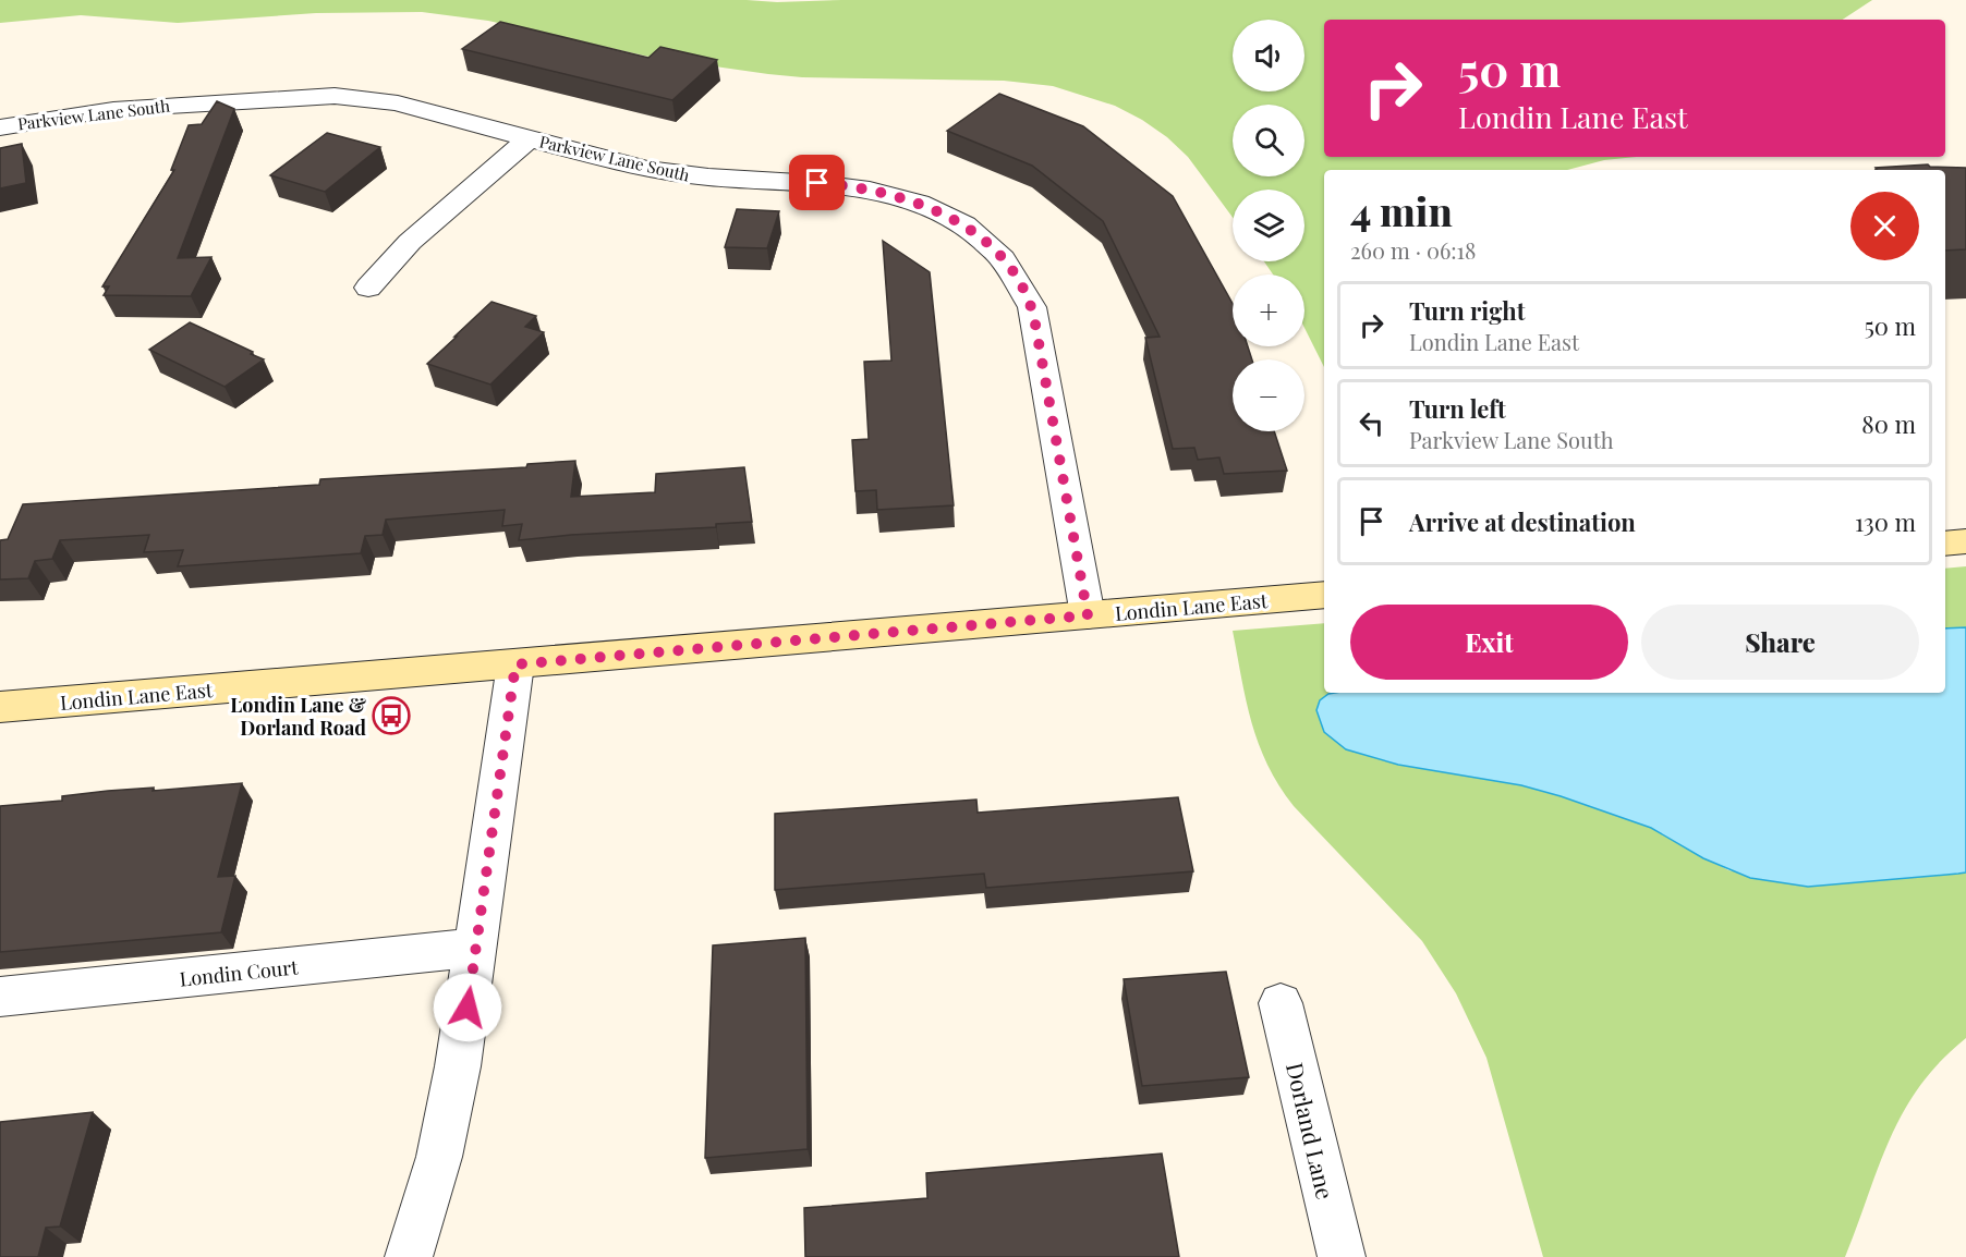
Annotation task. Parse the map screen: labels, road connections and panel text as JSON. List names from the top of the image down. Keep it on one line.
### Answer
{"streets":{"street":["Parkview Lane South","Londin Lane East","Londin Court","Dorland Lane"]},"crossings":[["Parkview Lane South","Londin Lane East"]],"places":{"bus stop":["Londin Lane & Dorland Road"]},"page":{"map_buttons":["+","−"],"turn":["50 m","Londin Lane East"],"heading":["4 min","260 m · 06:18"],"list":[{"name":"Turn right","note":"Londin Lane East","value":"50 m"},{"name":"Turn left","note":"Parkview Lane South","value":"80 m"},{"name":"Arrive at destination","value":"130 m"}],"buttons":["Exit","Share"]}}
